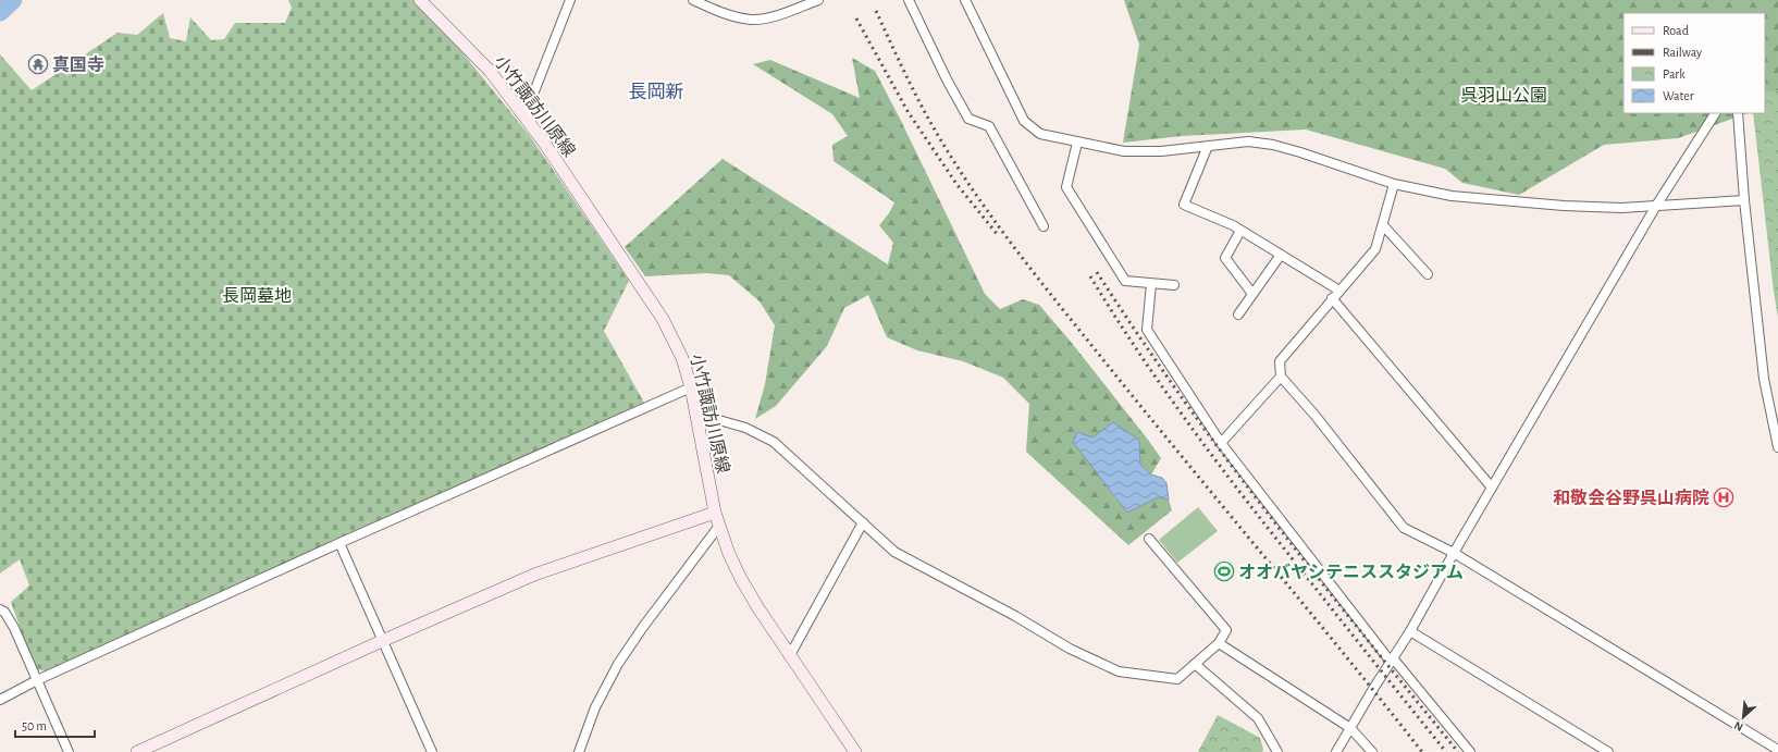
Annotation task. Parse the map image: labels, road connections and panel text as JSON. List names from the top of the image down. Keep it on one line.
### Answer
{"streets":{"main road":["小竹諏訪川原線"]},"districts":["長岡新"],"parks":["呉羽山公園","長岡墓地"],"places":{"temple":["真国寺"],"hospital":["和敬会谷野呉山病院"],"sports":["オオバヤシテニススタジアム"]},"legend":["Road","Railway","Park","Water"],"scale_bar":"50 m","north":"bottom left"}
